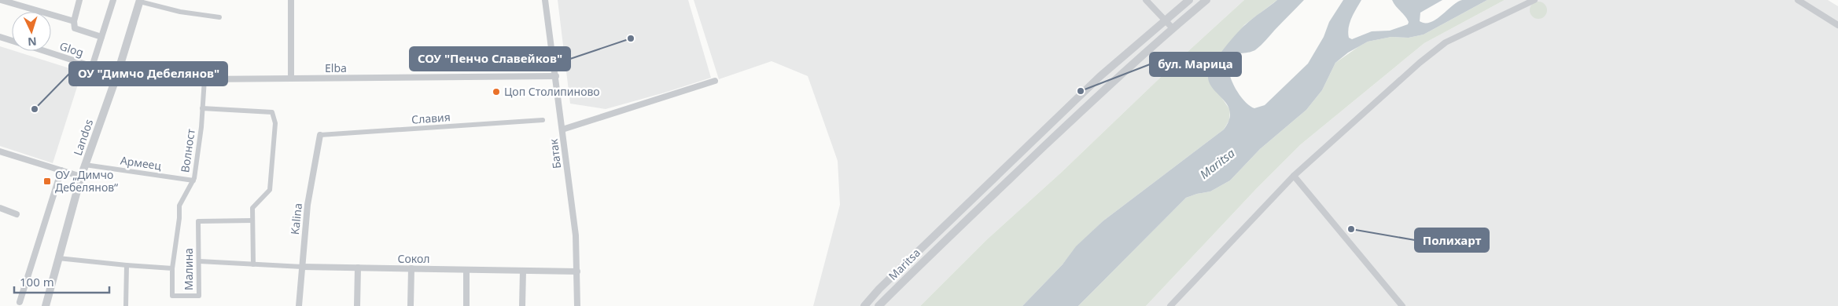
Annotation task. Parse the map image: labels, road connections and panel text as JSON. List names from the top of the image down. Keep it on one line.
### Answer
{"streets":{"street":["Glog","Elba","Славия","Landos","Волност","Батак","Армеец","Kalina","Сокол","Maritsa","Малина"]},"crossings":[["Glog","Elba"],["Glog","Landos"],["Elba","Landos"],["Elba","Волност"],["Elba","Батак"],["Славия","Kalina"],["Landos","Армеец"],["Landos","Малина"],["Волност","Армеец"],["Волност","Малина"],["Батак","Сокол"],["Kalina","Сокол"],["Сокол","Малина"]],"water":["Maritsa"],"places":{"other":["СОУ \"Пенчо Славейков\"","бул. Марица","Цоп Столипиново","ОУ \"Димчо Дебелянов\"","Полихарт"],"transit":["ОУ „Димчо Дебелянов“"]},"scale_bar":"100 m","north":"bottom"}
